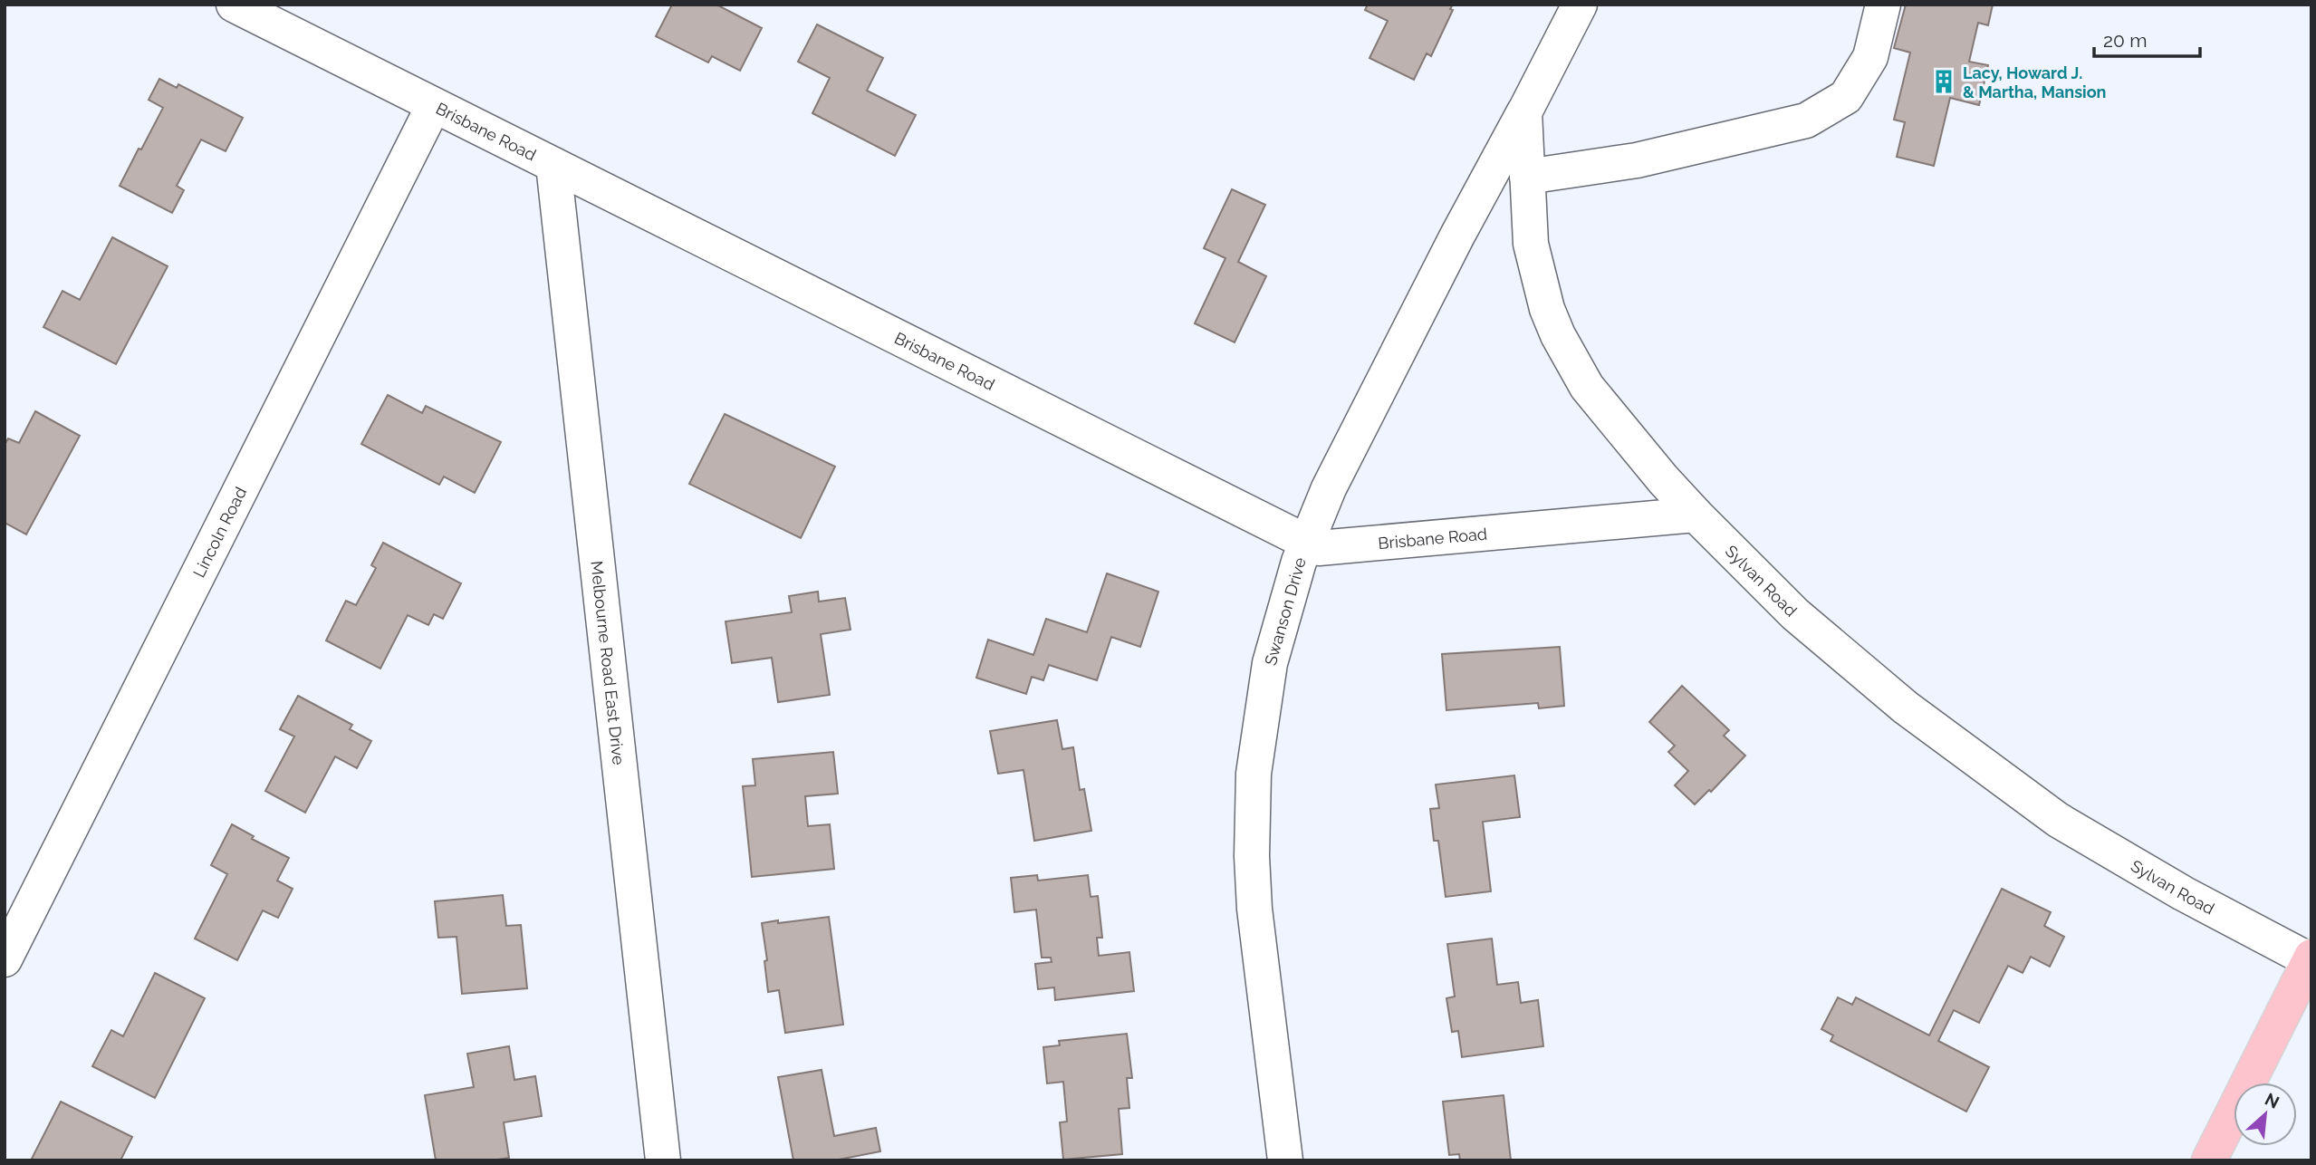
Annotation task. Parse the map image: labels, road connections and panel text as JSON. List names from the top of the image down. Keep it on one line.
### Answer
{"streets":{"street":["Brisbane Road","Lincoln Road","Sylvan Road","Swanson Drive","Melbourne Road East Drive"]},"crossings":[["Brisbane Road","Lincoln Road"],["Brisbane Road","Sylvan Road"],["Brisbane Road","Swanson Drive"],["Brisbane Road","Melbourne Road East Drive"],["Sylvan Road","Swanson Drive"]],"places":{"building":["Lacy, Howard J. & Martha, Mansion"]},"scale_bar":"20 m","north":"top right"}
